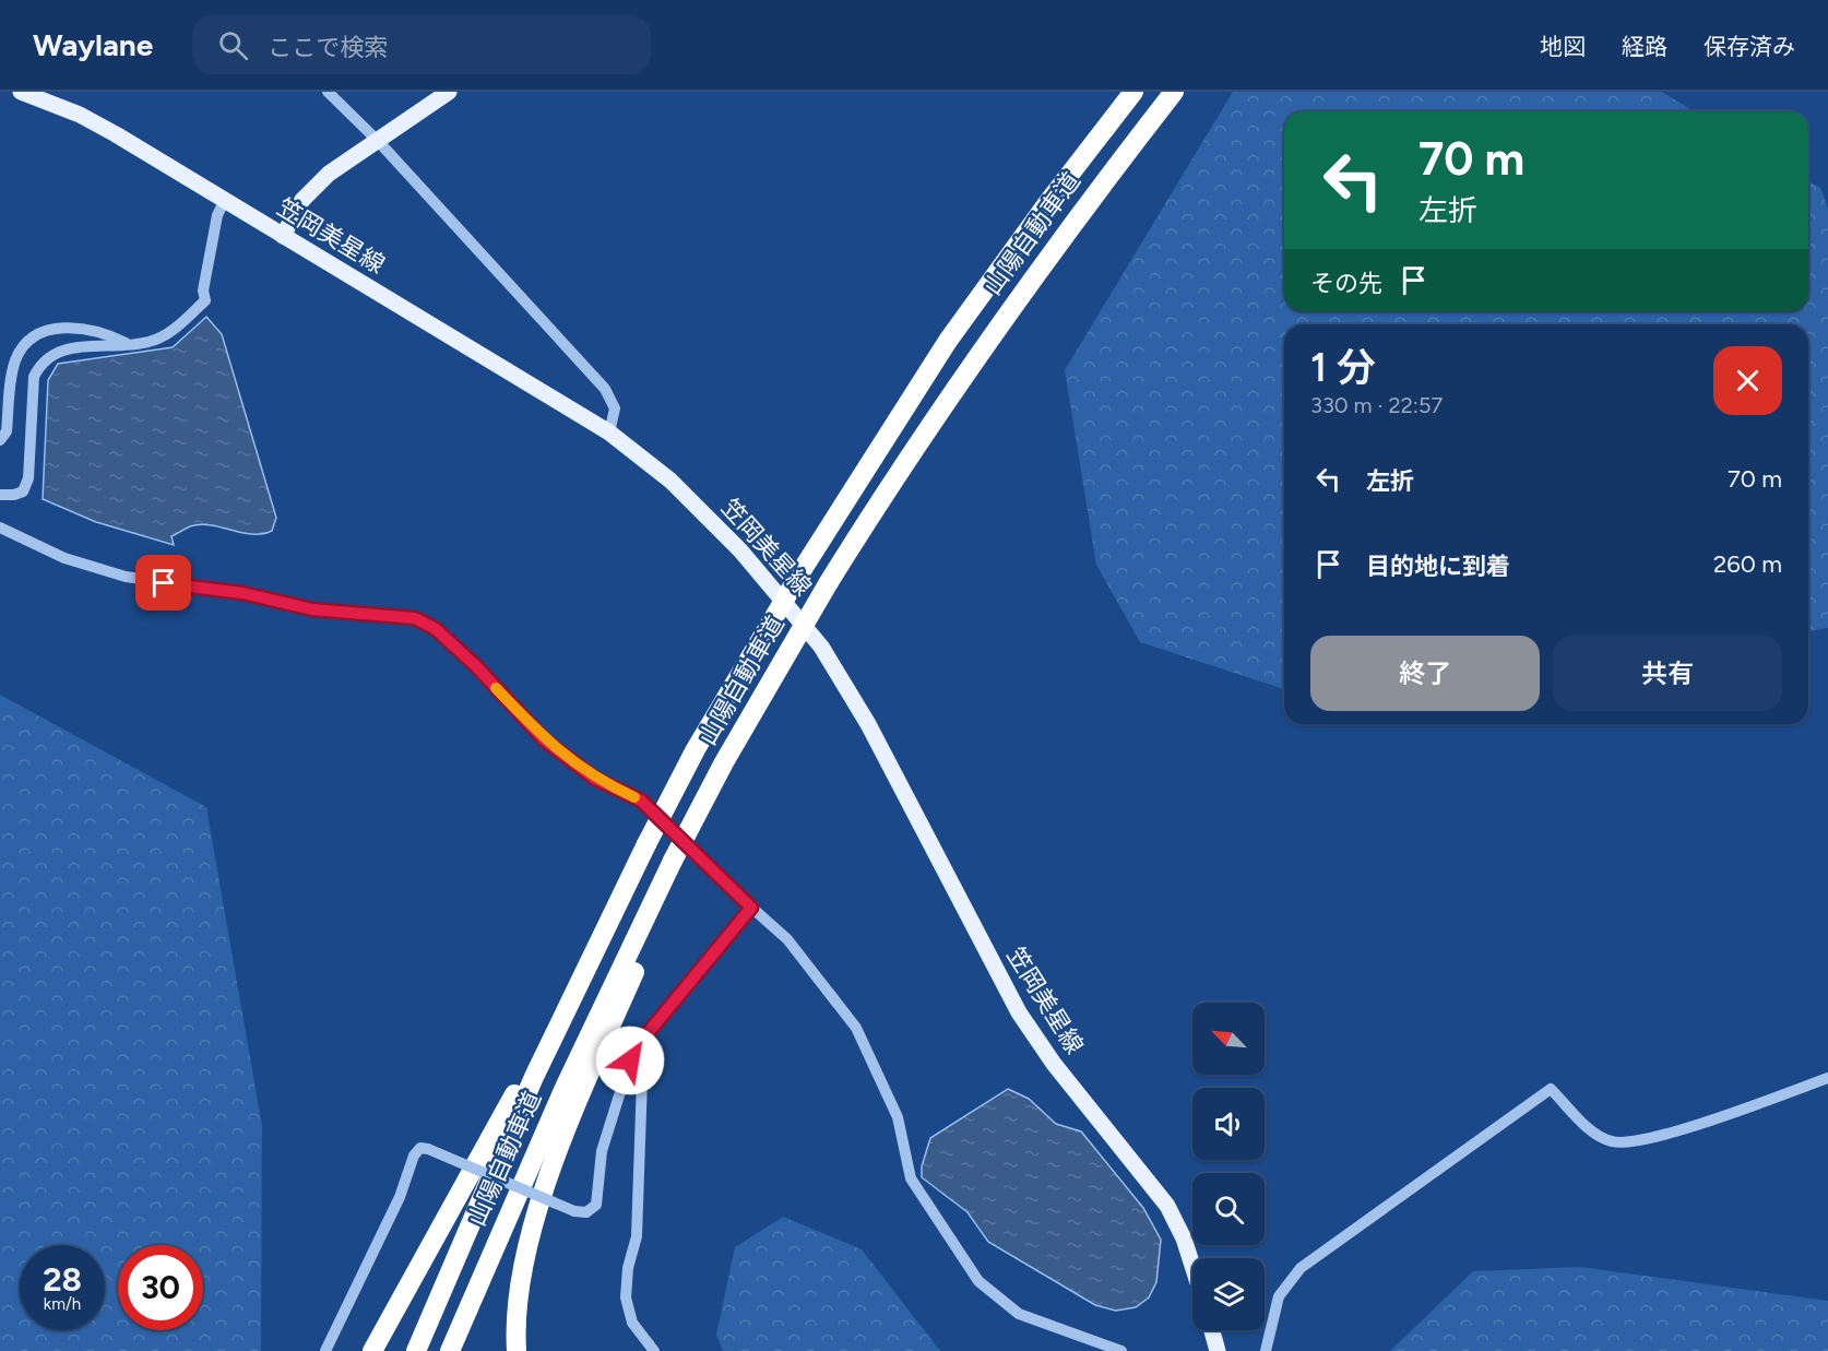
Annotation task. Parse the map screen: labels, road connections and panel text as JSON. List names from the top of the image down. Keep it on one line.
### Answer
{"streets":{"highway":["山陽自動車道"],"main road":["笠岡美星線"]},"north":"top left","page":{"header":"Waylane","search":"ここで検索","nav":["地図","経路","保存済み"],"turn":["70 m","左折"],"then":"その先","heading":["1 分","330 m · 22:57"],"list":[{"name":"左折","value":"70 m"},{"name":"目的地に到着","value":"260 m"}],"buttons":["終了","共有"],"speed":"28 km/h","limit":"30"}}
